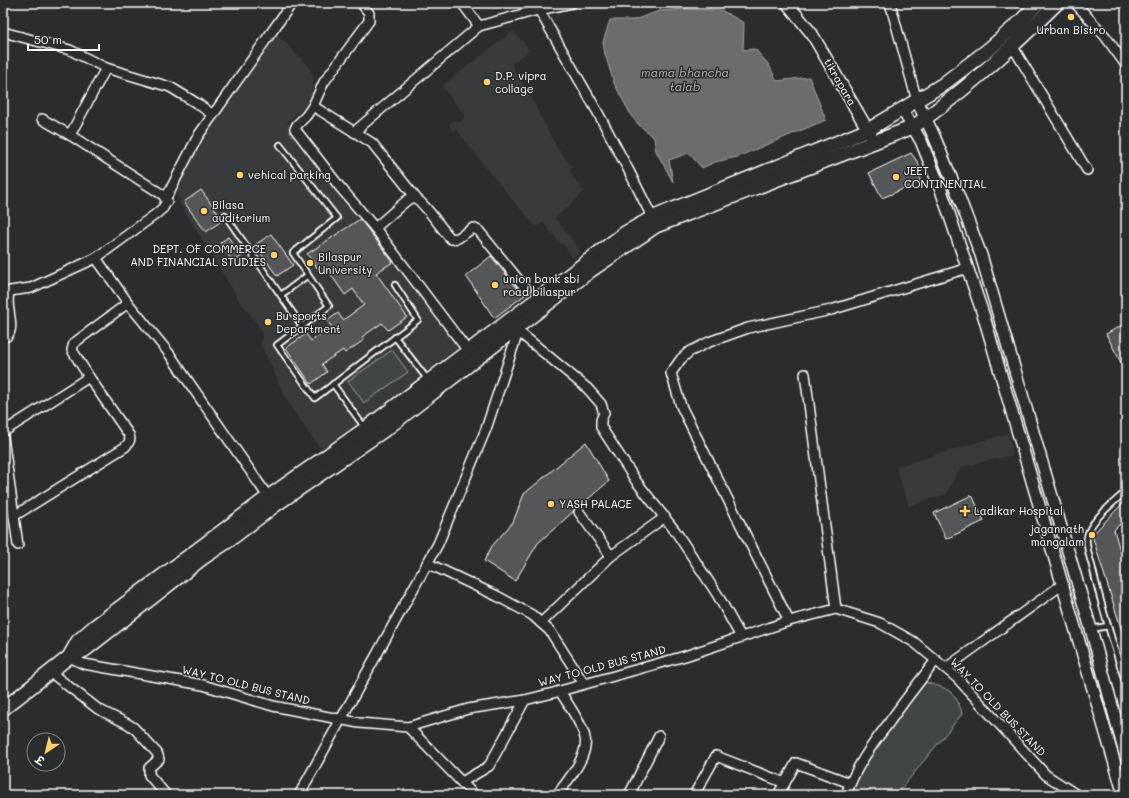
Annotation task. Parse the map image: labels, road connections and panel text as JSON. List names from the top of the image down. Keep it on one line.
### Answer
{"streets":{"street":["tikrapara","WAY TO OLD BUS STAND"]},"water":["mama bhancha talab"],"places":{"other":["Urban Bistro","D.P. vipra collage","vehical parking","JEET CONTINENTIAL","Bilasa auditorium","DEPT. OF COMMERCE AND FINANCIAL STUDIES","Bilaspur University","union bank sbi road bilaspur","Bu sports Department","YASH PALACE","jagannath mangalam"],"health":["Ladikar Hospital"]},"scale_bar":"50 m","north":"bottom left"}
